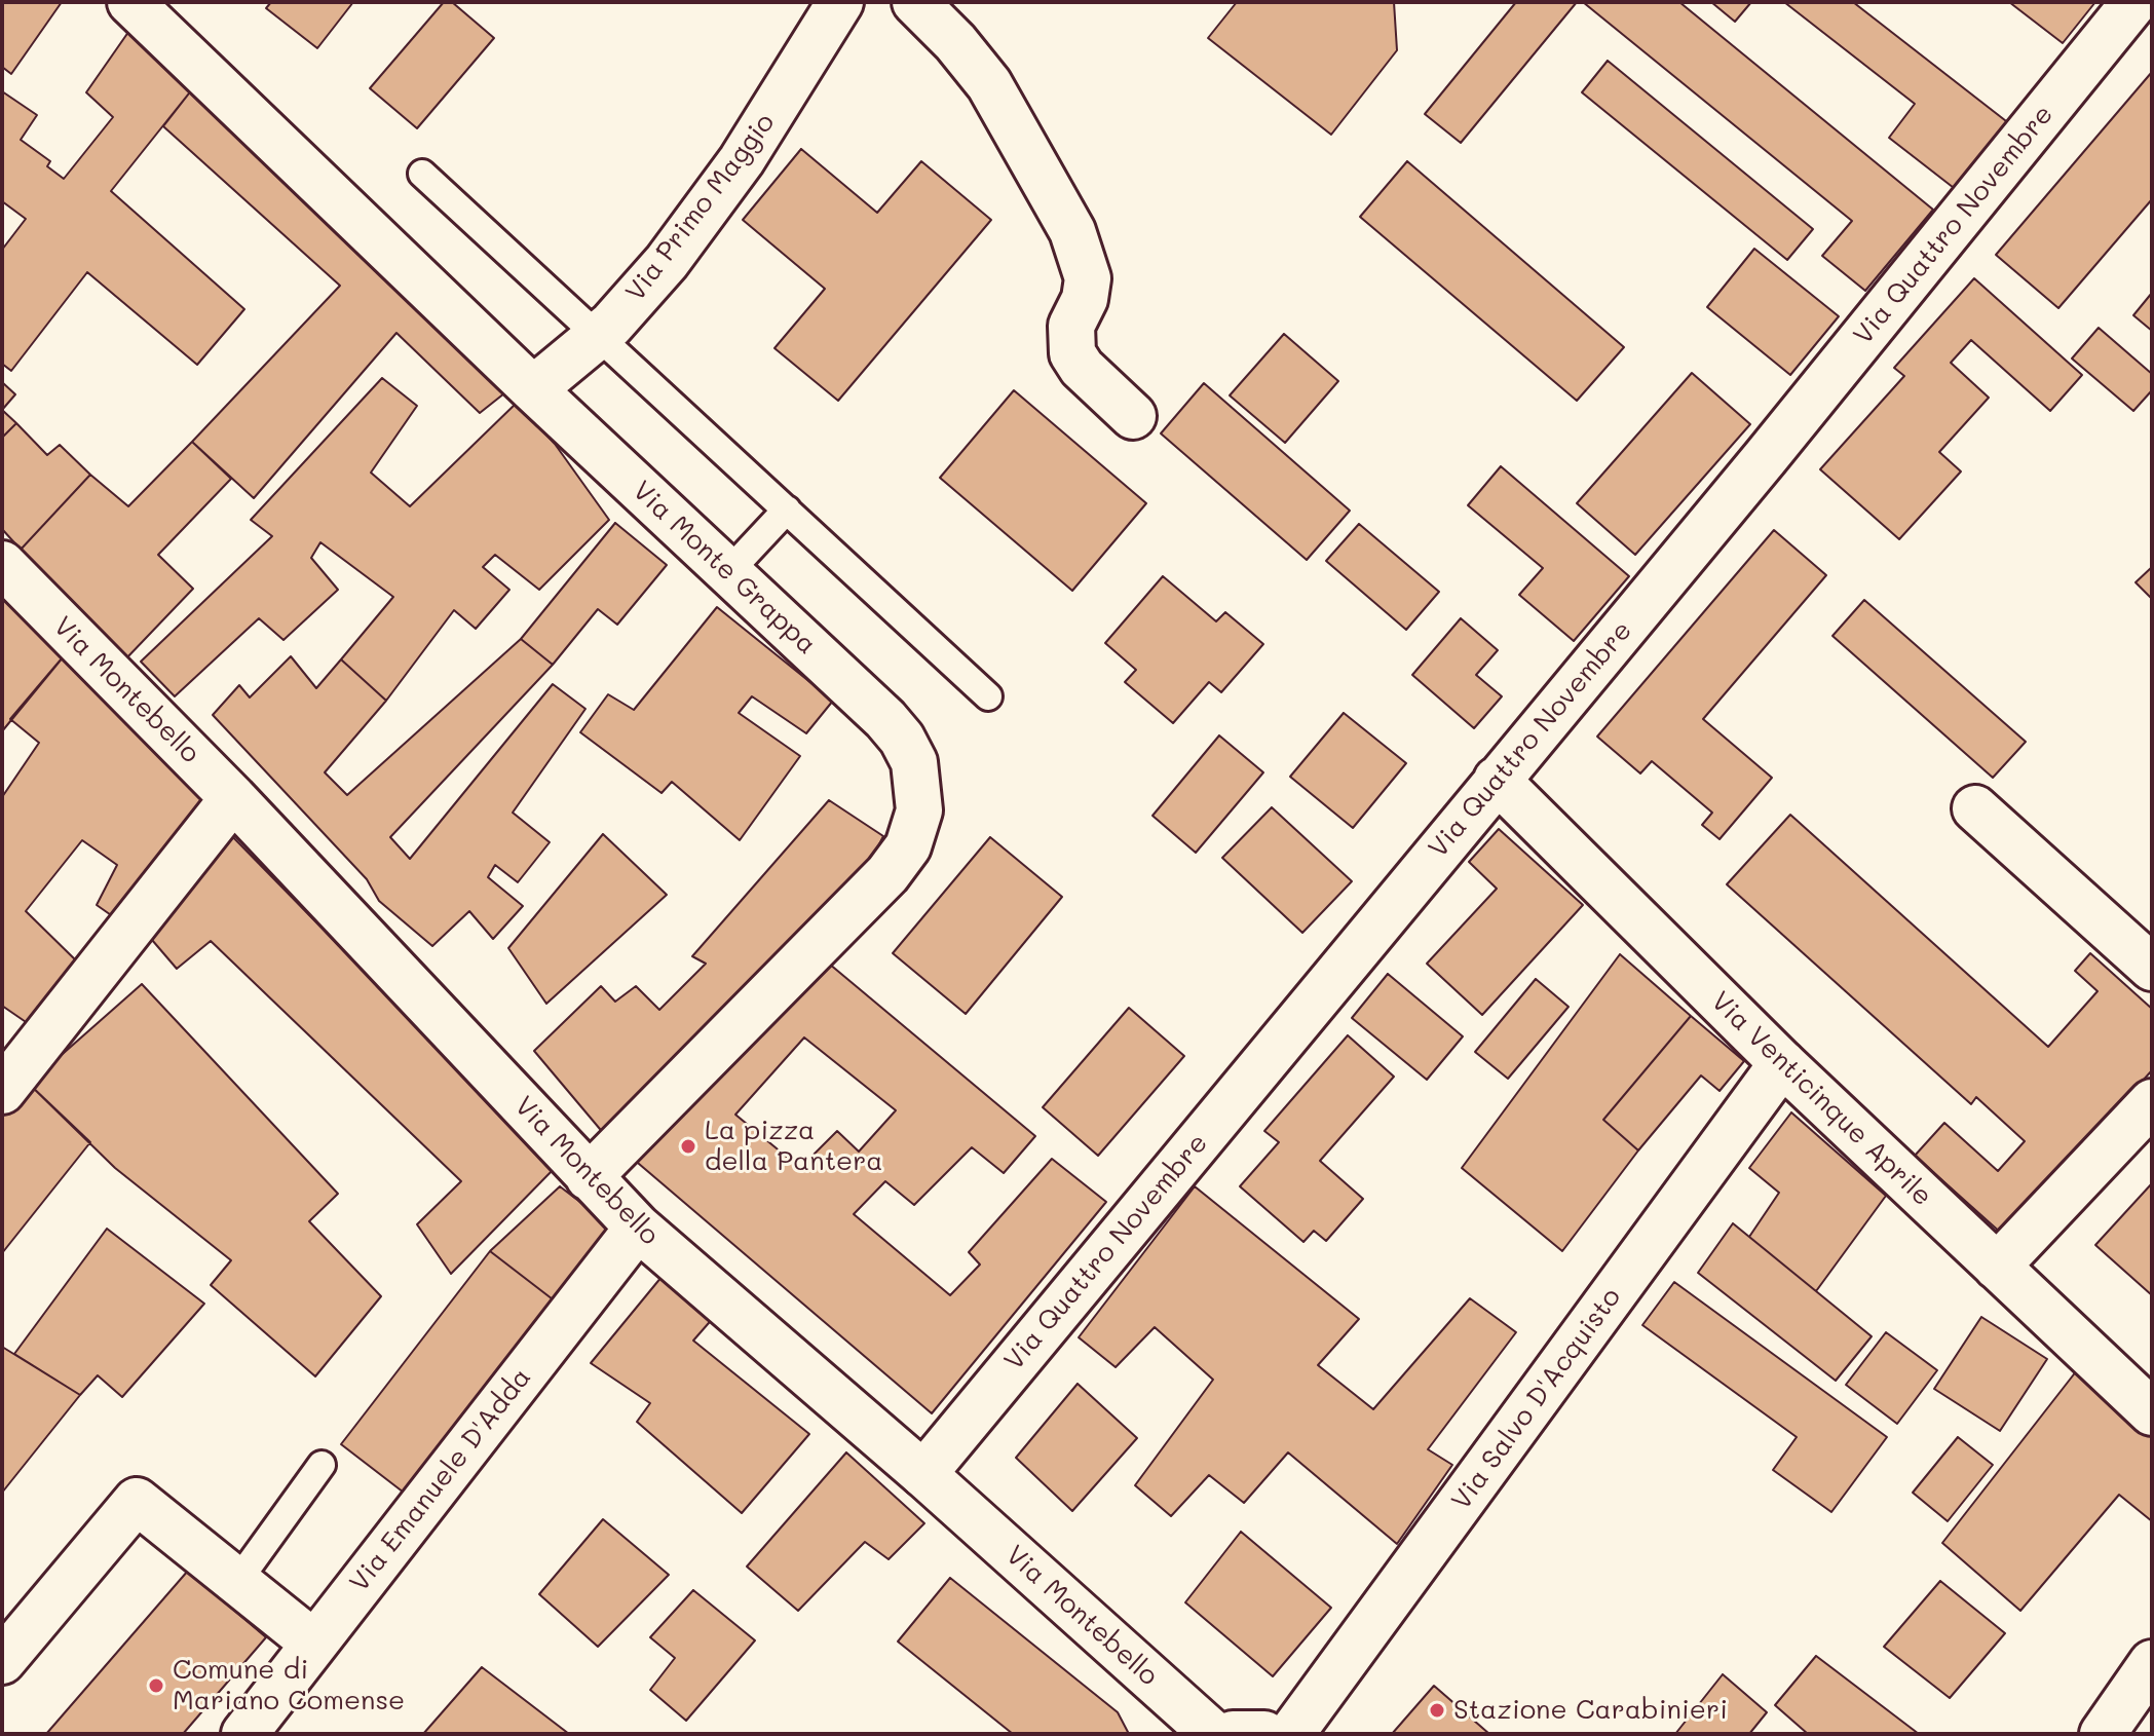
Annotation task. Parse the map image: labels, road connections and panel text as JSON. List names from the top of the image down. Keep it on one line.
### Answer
{"streets":{"street":["Via Primo Maggio","Via Quattro Novembre","Via Monte Grappa","Via Montebello","Via Venticinque Aprile","Via Salvo D'Acquisto","Via Emanuele D'Adda"]},"crossings":[["Via Primo Maggio","Via Monte Grappa"],["Via Quattro Novembre","Via Montebello"],["Via Quattro Novembre","Via Venticinque Aprile"],["Via Monte Grappa","Via Montebello"],["Via Montebello","Via Emanuele D'Adda"],["Via Venticinque Aprile","Via Salvo D'Acquisto"]],"places":["La pizza della Pantera","Comune di Mariano Comense","Stazione Carabinieri"]}
